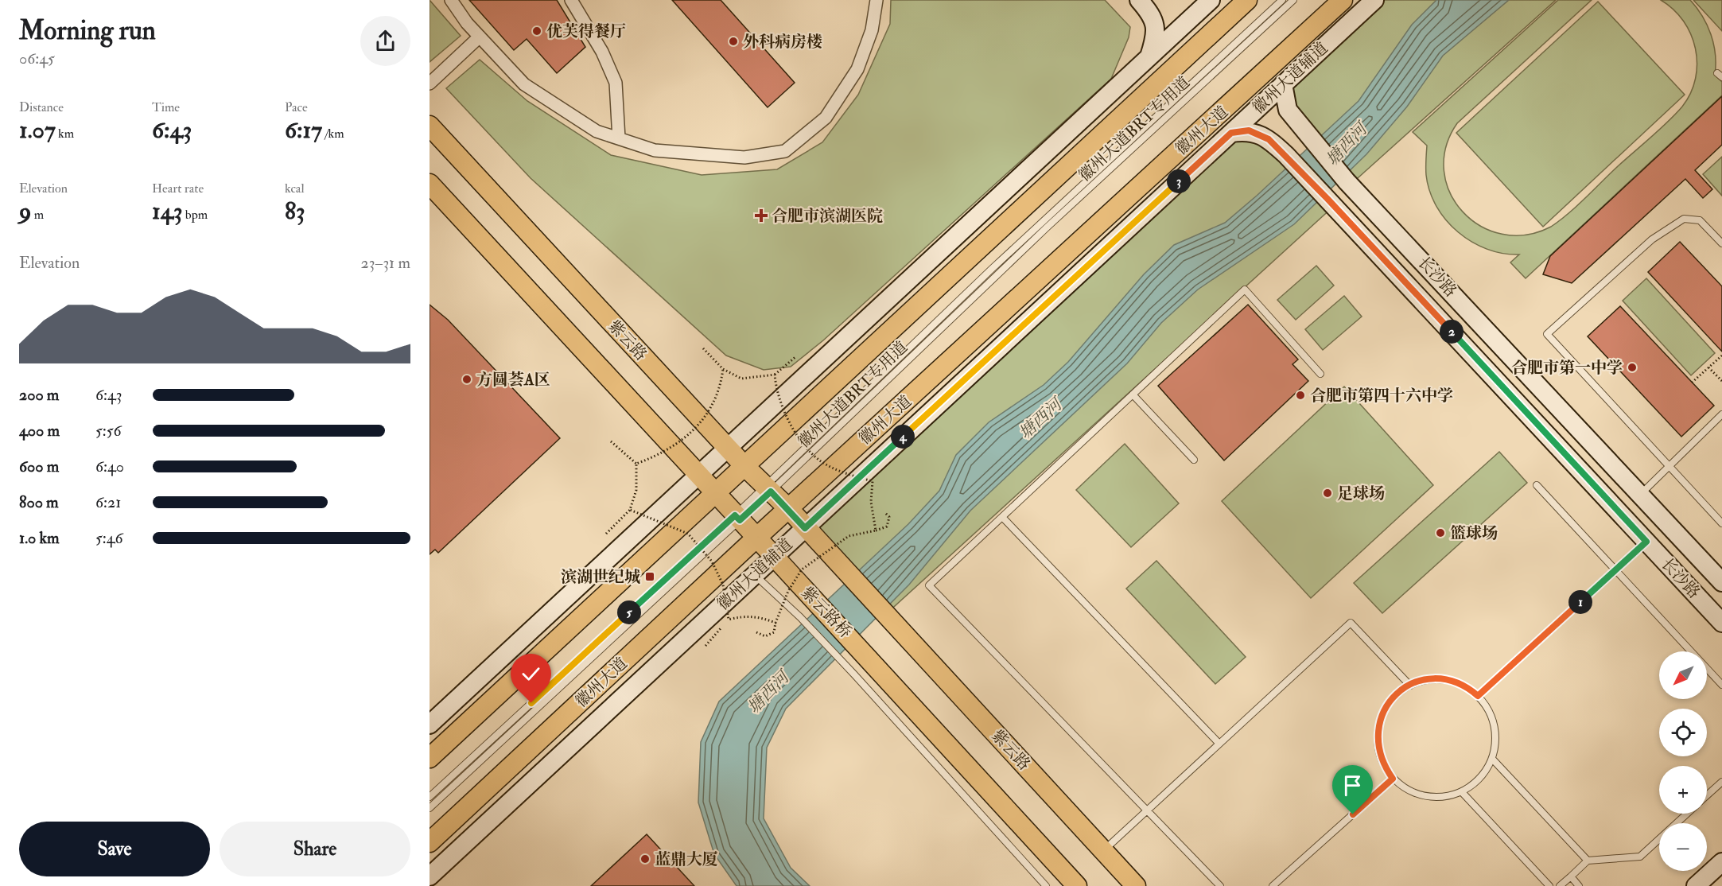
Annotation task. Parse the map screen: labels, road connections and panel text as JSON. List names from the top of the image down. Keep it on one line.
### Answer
{"streets":{"main road":["徽州大道","紫云路","紫云路桥"],"street":["徽州大道辅道","长沙路"],"lane":["徽州大道BRT专用道"]},"crossings":[["徽州大道辅道","长沙路"],["徽州大道辅道","紫云路"],["徽州大道辅道","紫云路桥"],["徽州大道BRT专用道","紫云路"],["徽州大道","紫云路"]],"water":["塘西河"],"places":{"other":["优芙得餐厅","外科病房楼","合肥市第一中学","方圆荟A区","合肥市第四十六中学","足球场","篮球场","蓝鼎大厦"],"health":["合肥市滨湖医院"],"transit":["滨湖世纪城"]},"north":"bottom left","page":{"heading":["Morning run","06:45"],"stats":[["Distance","1.07 km"],["Time","6:43"],["Pace","6:17 /km"],["Elevation","9 m"],["Heart rate","143 bpm"],["kcal","83"]],"pins":["3","2","4","1","5"],"chart":["Elevation","23–31 m"],"list":[{"name":"200 m","note":"6:43"},{"name":"400 m","note":"5:56"},{"name":"600 m","note":"6:40"},{"name":"800 m","note":"6:21"},{"name":"1.0 km","note":"5:46"}],"map_buttons":["+","−"],"buttons":["Save","Share"]}}
